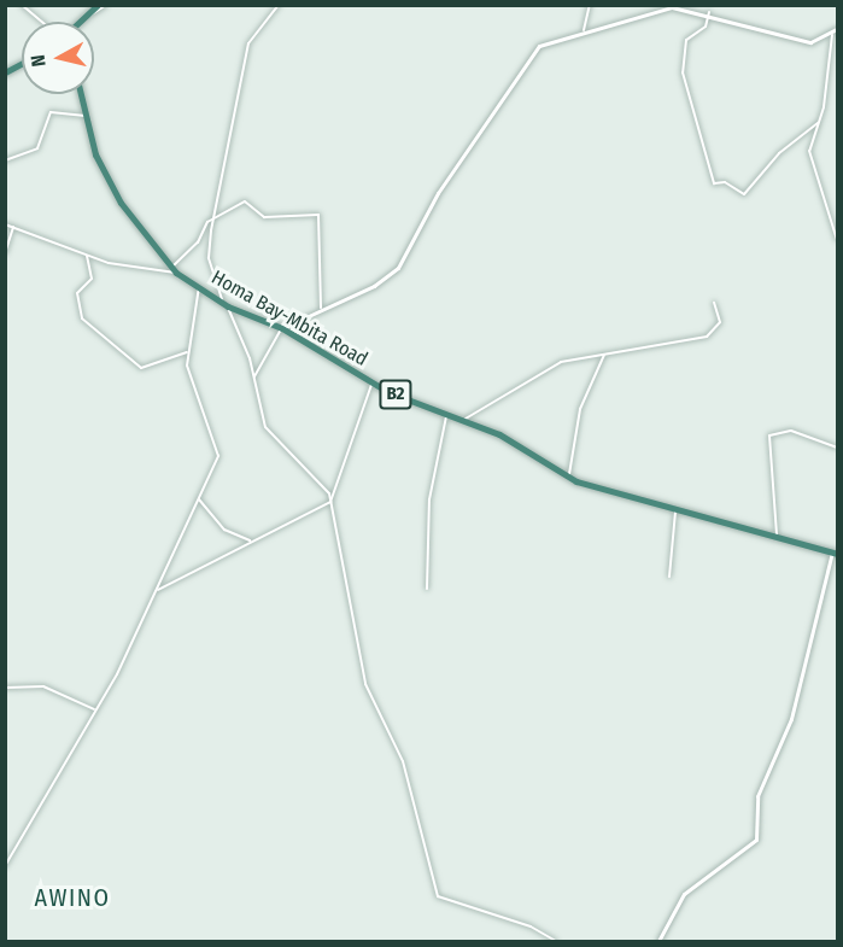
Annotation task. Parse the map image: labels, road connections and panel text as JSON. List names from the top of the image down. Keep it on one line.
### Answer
{"streets":{"highway":["Homa Bay-Mbita Road","B2"]},"districts":["AWINO"],"north":"left"}
